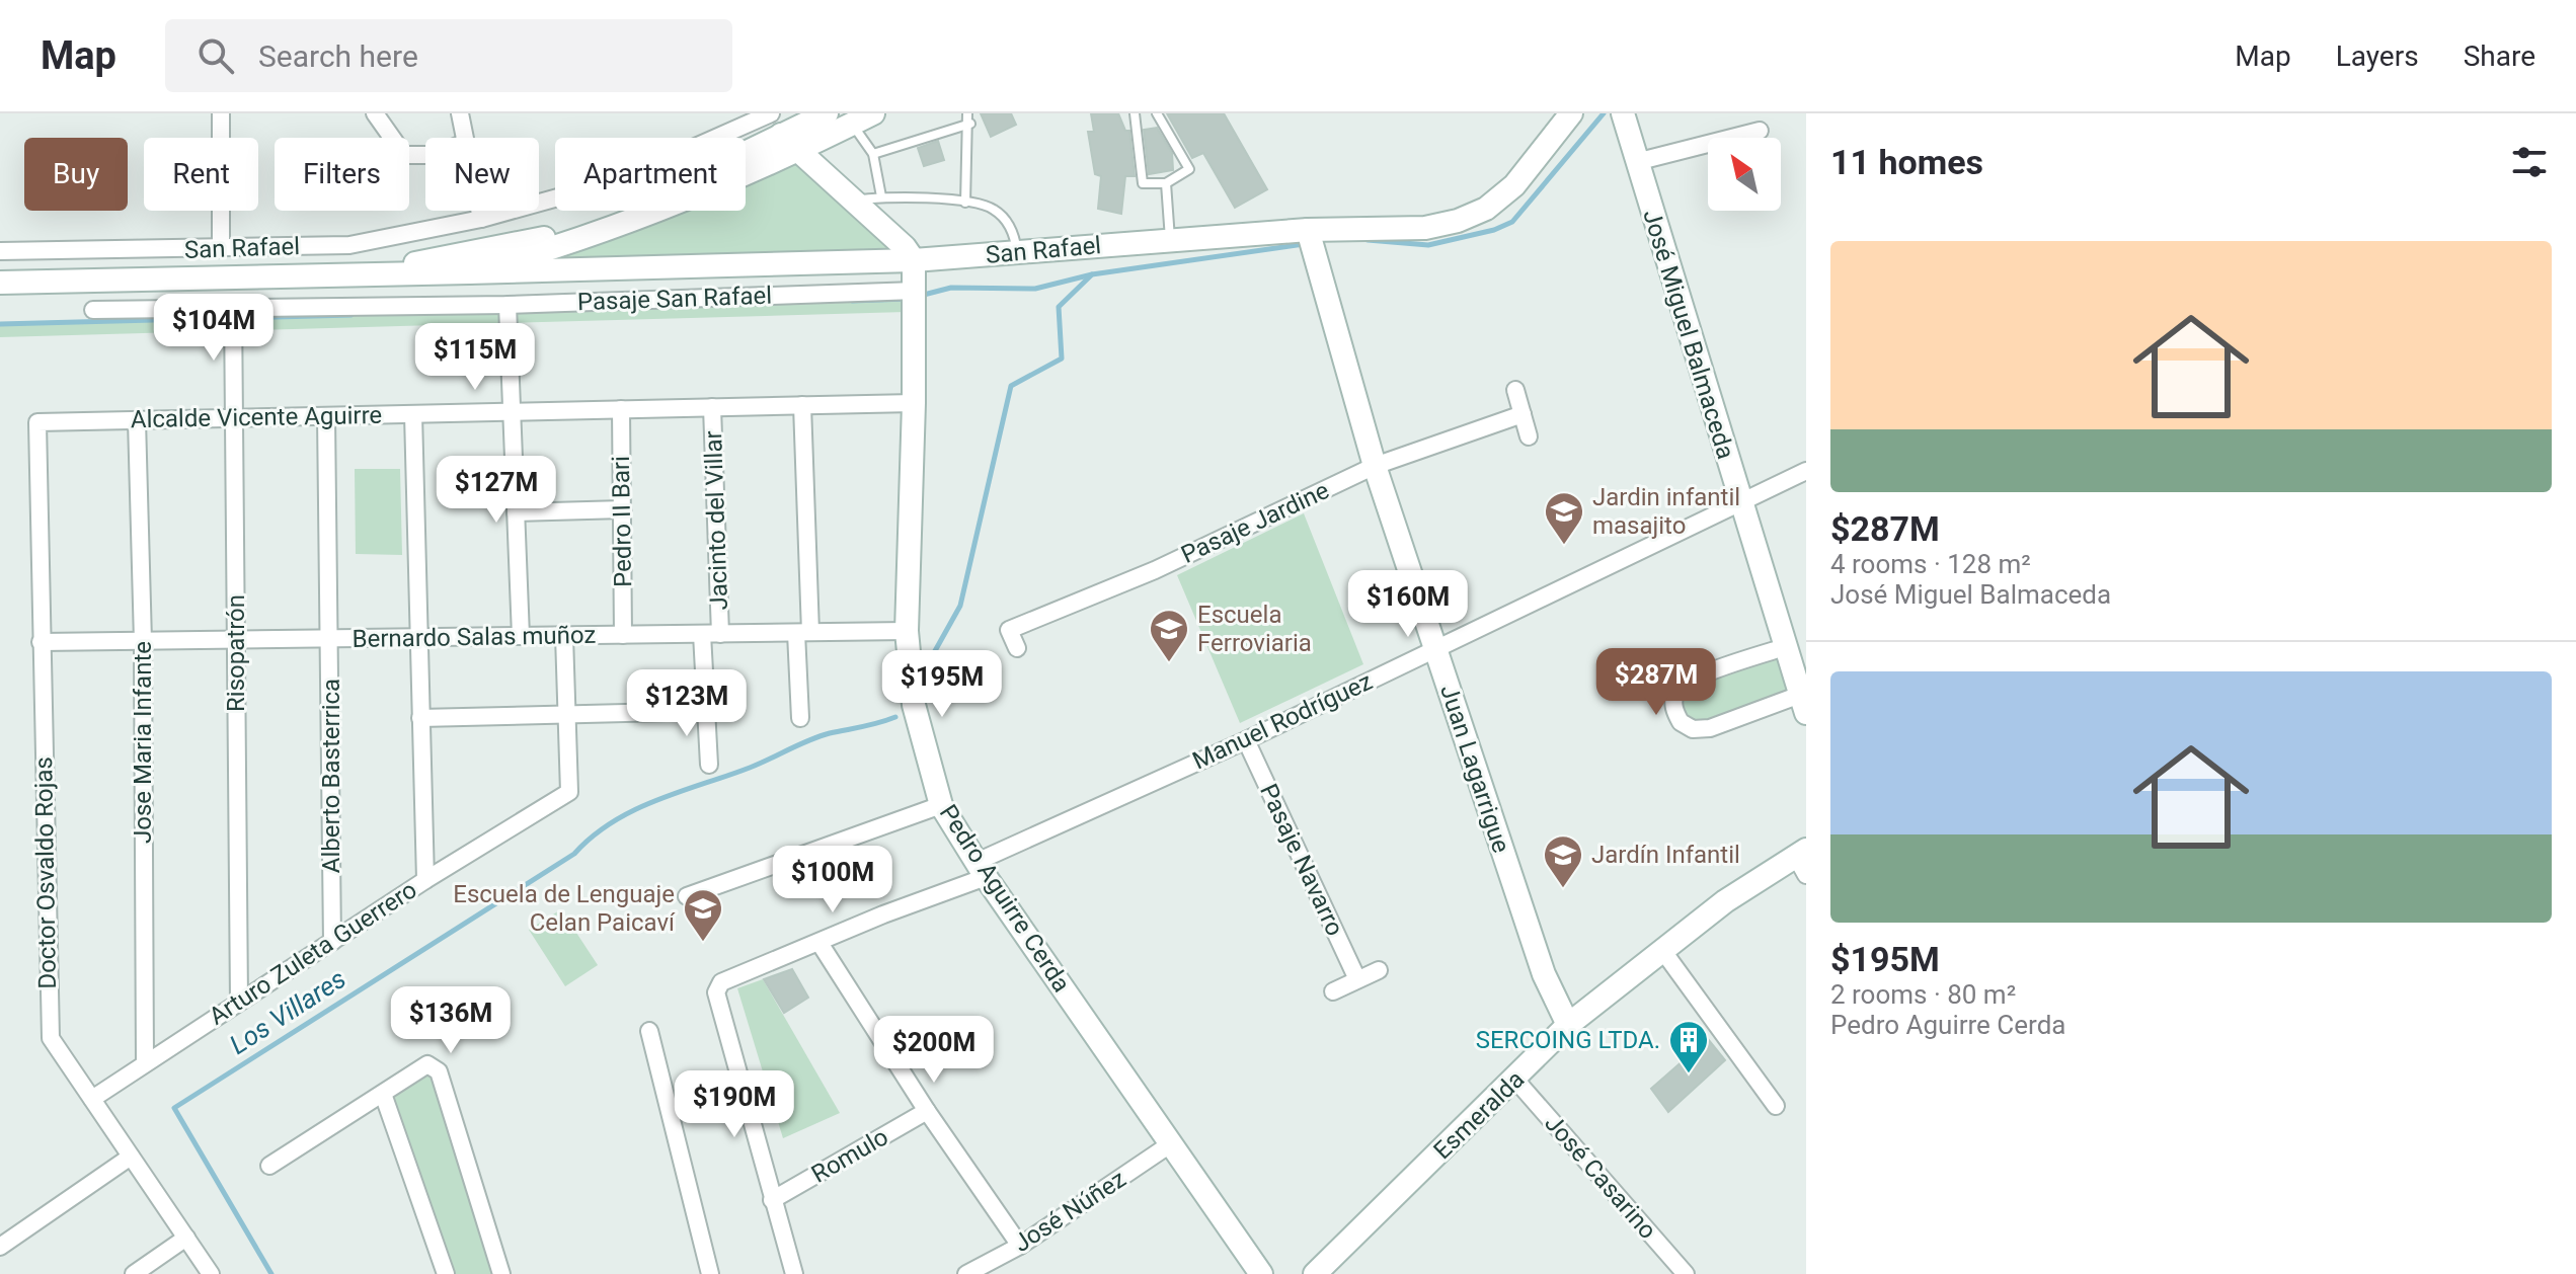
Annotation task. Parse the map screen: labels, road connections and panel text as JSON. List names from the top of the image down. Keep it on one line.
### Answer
{"streets":{"street":["San Rafael","Pasaje San Rafael","José Miguel Balmaceda","Alcalde Vicente Aguirre","Jacinto del Villar","Pedro II Bari","Pasaje Jardine","Bernardo Salas muñoz","Risopatrón","Manuel Rodríguez","Jose Maria Infante","Juan Lagarrigue","Alberto Basterrica","Pasaje Navarro","Doctor Osvaldo Rojas","Pedro Aguirre Cerda","Arturo Zuleta Guerrero","Esmeralda","Romulo","José Casarino","José Núñez"]},"crossings":[["San Rafael","Juan Lagarrigue"],["San Rafael","Pedro Aguirre Cerda"],["Pasaje San Rafael","Risopatrón"],["Pasaje San Rafael","Pedro Aguirre Cerda"],["José Miguel Balmaceda","Manuel Rodríguez"],["Alcalde Vicente Aguirre","Jacinto del Villar"],["Alcalde Vicente Aguirre","Pedro II Bari"],["Alcalde Vicente Aguirre","Risopatrón"],["Alcalde Vicente Aguirre","Jose Maria Infante"],["Alcalde Vicente Aguirre","Alberto Basterrica"],["Alcalde Vicente Aguirre","Doctor Osvaldo Rojas"],["Alcalde Vicente Aguirre","Pedro Aguirre Cerda"],["Jacinto del Villar","Bernardo Salas muñoz"],["Pedro II Bari","Bernardo Salas muñoz"],["Pasaje Jardine","Juan Lagarrigue"],["Bernardo Salas muñoz","Risopatrón"],["Bernardo Salas muñoz","Jose Maria Infante"],["Bernardo Salas muñoz","Alberto Basterrica"],["Bernardo Salas muñoz","Doctor Osvaldo Rojas"],["Bernardo Salas muñoz","Pedro Aguirre Cerda"],["Bernardo Salas muñoz","Arturo Zuleta Guerrero"],["Risopatrón","Arturo Zuleta Guerrero"],["Manuel Rodríguez","Juan Lagarrigue"],["Manuel Rodríguez","Pasaje Navarro"],["Manuel Rodríguez","Pedro Aguirre Cerda"],["Manuel Rodríguez","Romulo"],["Jose Maria Infante","Arturo Zuleta Guerrero"],["Juan Lagarrigue","Esmeralda"],["Alberto Basterrica","Arturo Zuleta Guerrero"],["Doctor Osvaldo Rojas","Arturo Zuleta Guerrero"],["Pedro Aguirre Cerda","José Núñez"],["Esmeralda","José Casarino"]],"water":["Los Villares"],"places":{"school or university":["Jardin infantil masajito","Escuela Ferroviaria","Jardín Infantil","Escuela de Lenguaje Celan Paicaví"],"building":["SERCOING LTDA."]},"north":"top left","page":{"header":"Map","search":"Search here","nav":["Map","Layers","Share"],"heading":"11 homes","chip":["Buy","Rent","Filters","New","Apartment"],"list":[{"name":"$287M","note":"4 rooms · 128 m² · José Miguel Balmaceda"},{"name":"$195M","note":"2 rooms · 80 m² · Pedro Aguirre Cerda"}],"price":["$104M","$115M","$127M","$160M","$287M","$195M","$123M","$100M","$136M","$200M","$190M"]}}
